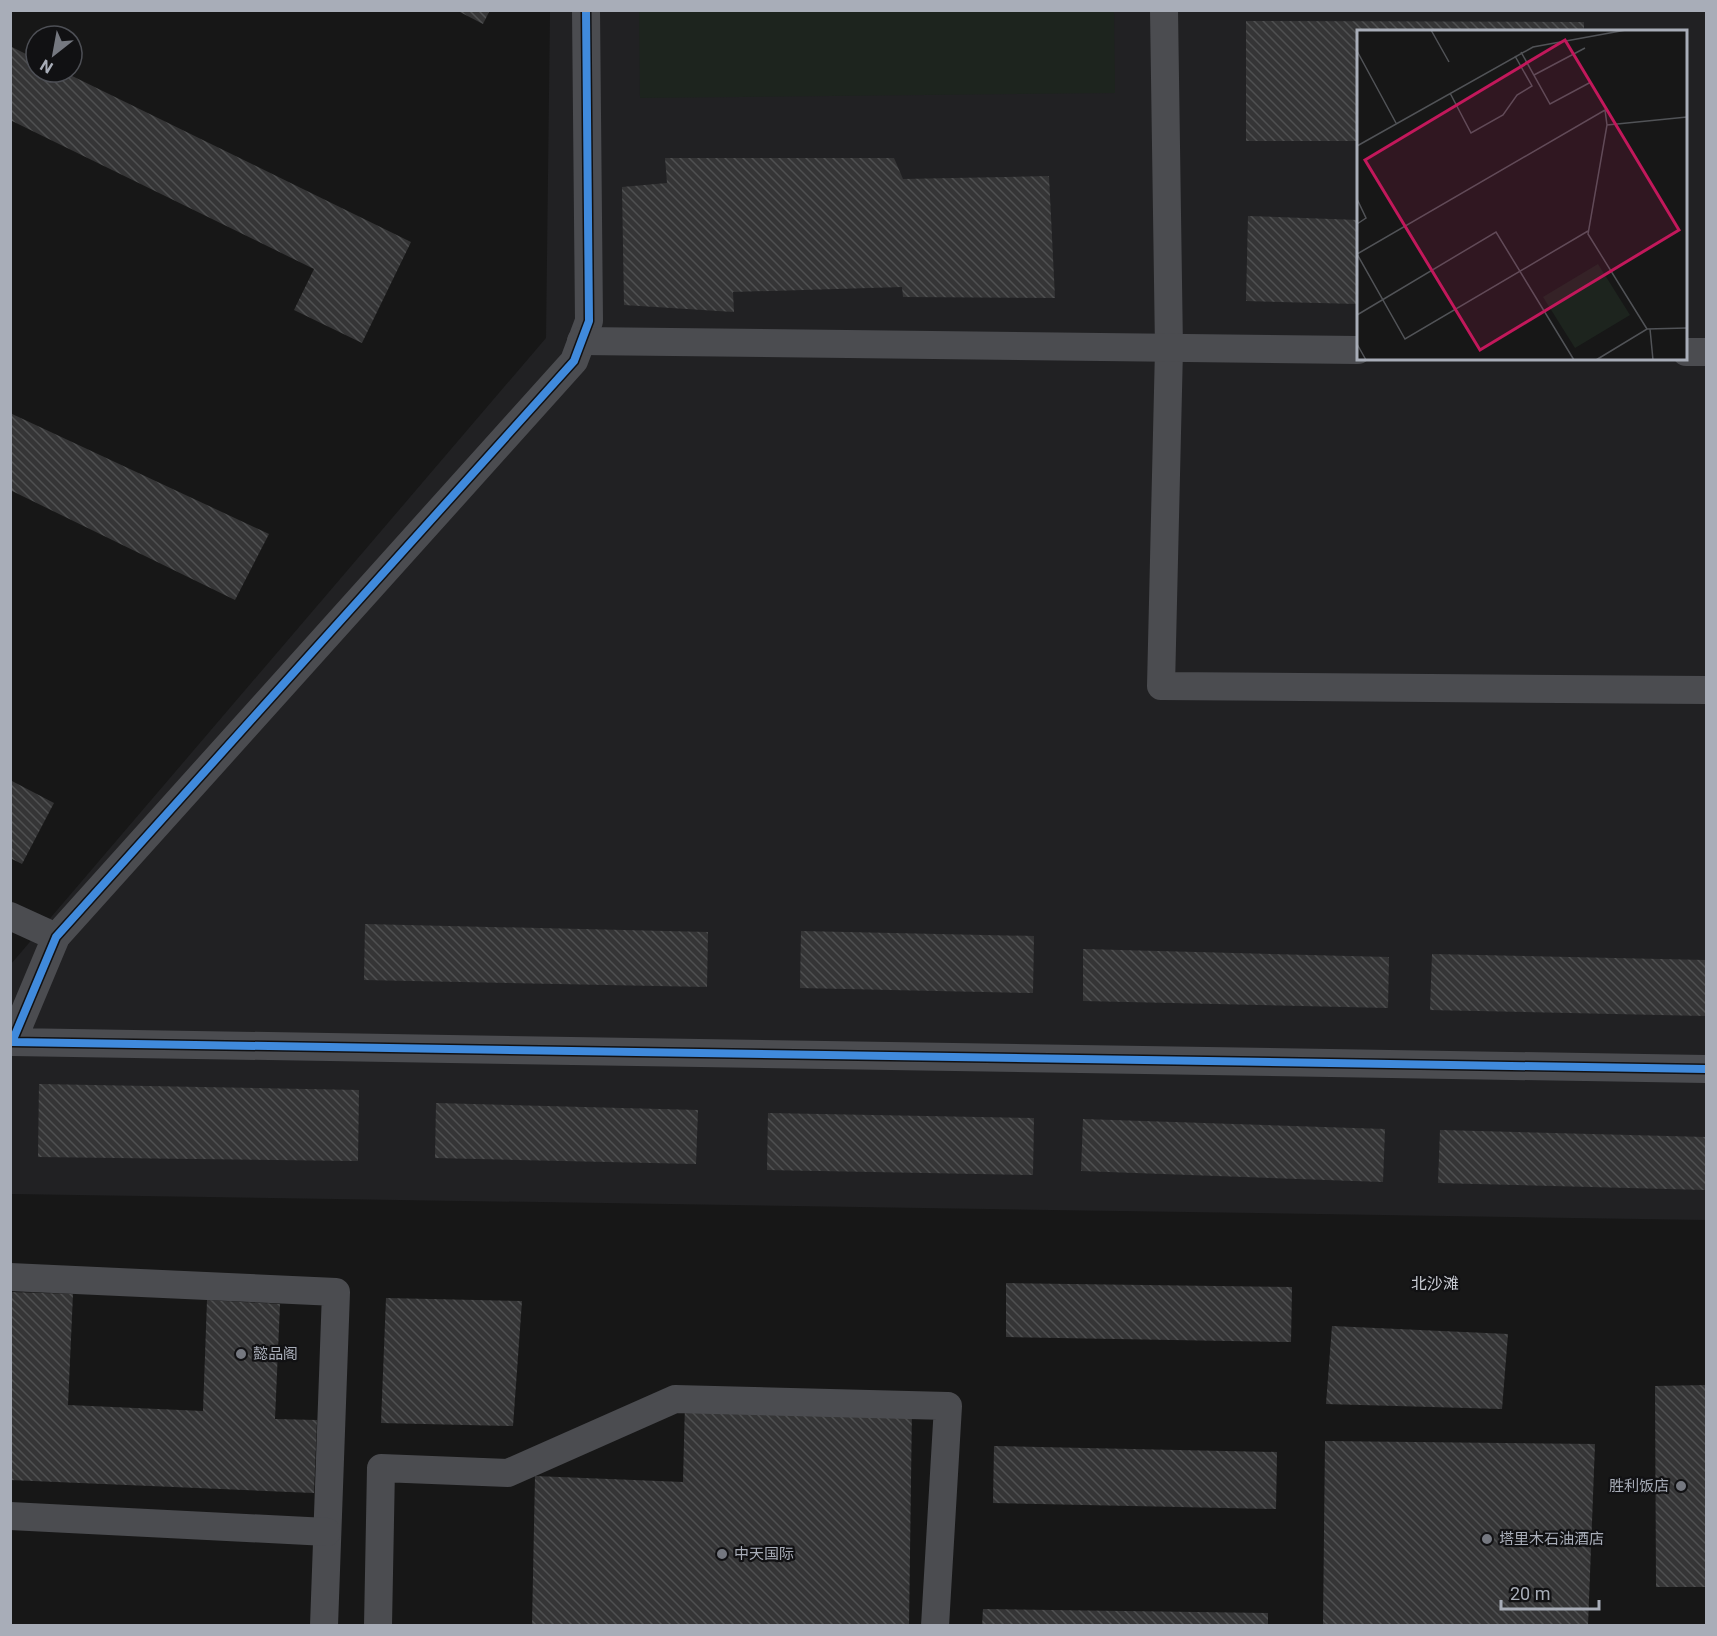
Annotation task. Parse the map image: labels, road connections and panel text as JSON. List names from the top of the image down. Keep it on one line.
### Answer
{"districts":["北沙滩"],"places":["懿品阁","胜利饭店","塔里木石油酒店","中天国际"],"scale_bar":"20 m","north":"bottom left"}
